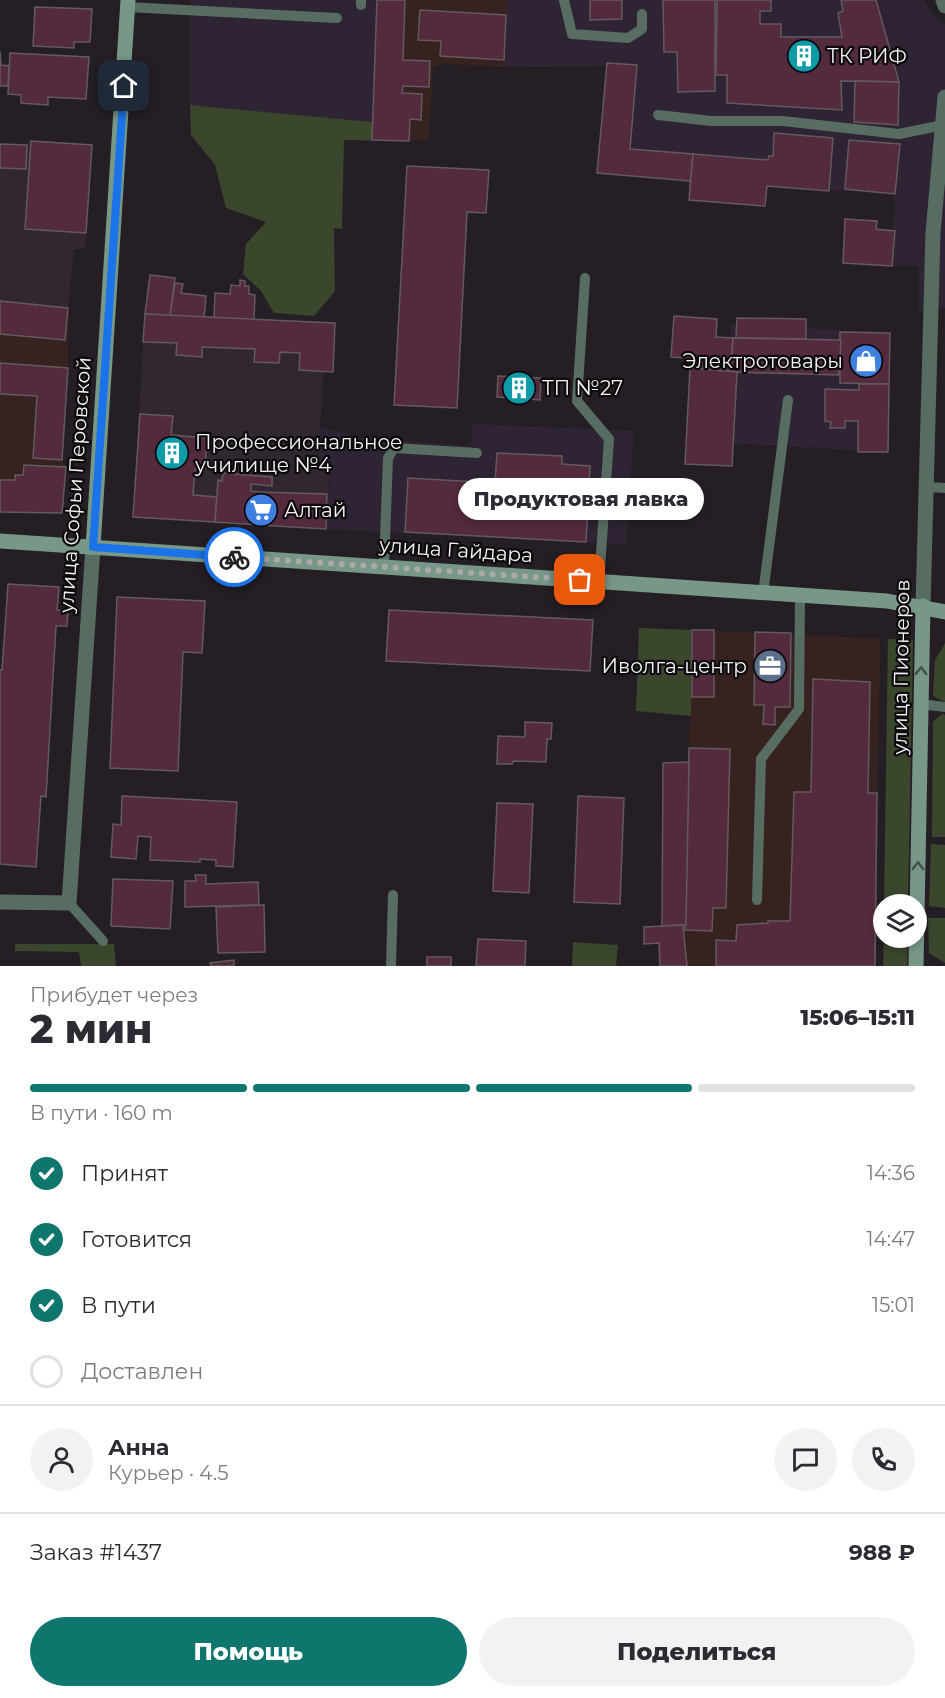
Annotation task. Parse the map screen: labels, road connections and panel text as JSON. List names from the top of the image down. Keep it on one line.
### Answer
{"streets":{"street":["улица Софьи Перовской","улица Гайдара","улица Пионеров"]},"crossings":[["улица Софьи Перовской","улица Гайдара"],["улица Гайдара","улица Пионеров"]],"one_way":["улица Пионеров"],"places":{"building":["ТК РИФ","ТП №27","Профессиональное училище №4"],"shop":["Электротовары"],"supermarket":["Алтай"],"other":["Продуктовая лавка"],"office":["Иволга-центр"]},"page":{"bubble":"Продуктовая лавка","heading":["2 мин","Прибудет через","15:06–15:11"],"panel":["Анна","Курьер · 4.5","Заказ #1437","988 ₽"],"bar":"В пути · 160 m","list":[["Принят","14:36"],["Готовится","14:47"],["В пути","15:01"],"Доставлен"],"buttons":["Помощь","Поделиться"]}}
